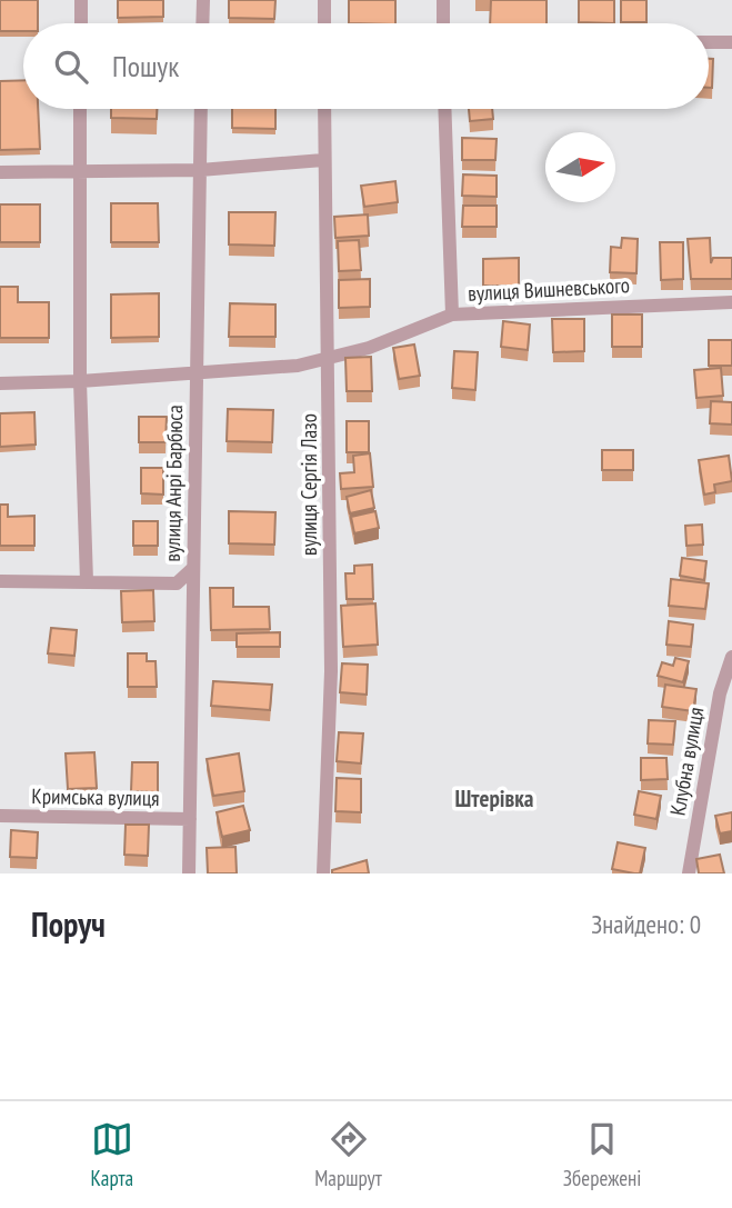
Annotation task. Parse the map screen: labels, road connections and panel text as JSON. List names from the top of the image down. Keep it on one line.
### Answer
{"streets":{"street":["вулиця Вишневського","вулиця Анрі Барбюса","вулиця Сергія Лазо","Клубна вулиця","Кримська вулиця"]},"crossings":[["вулиця Вишневського","вулиця Анрі Барбюса"],["вулиця Вишневського","вулиця Сергія Лазо"],["вулиця Анрі Барбюса","Кримська вулиця"]],"districts":["Штерiвка"],"north":"right","page":{"search":"Пошук","heading":["Поруч","Знайдено: 0"],"nav":["Карта","Маршрут","Збережені"]}}
